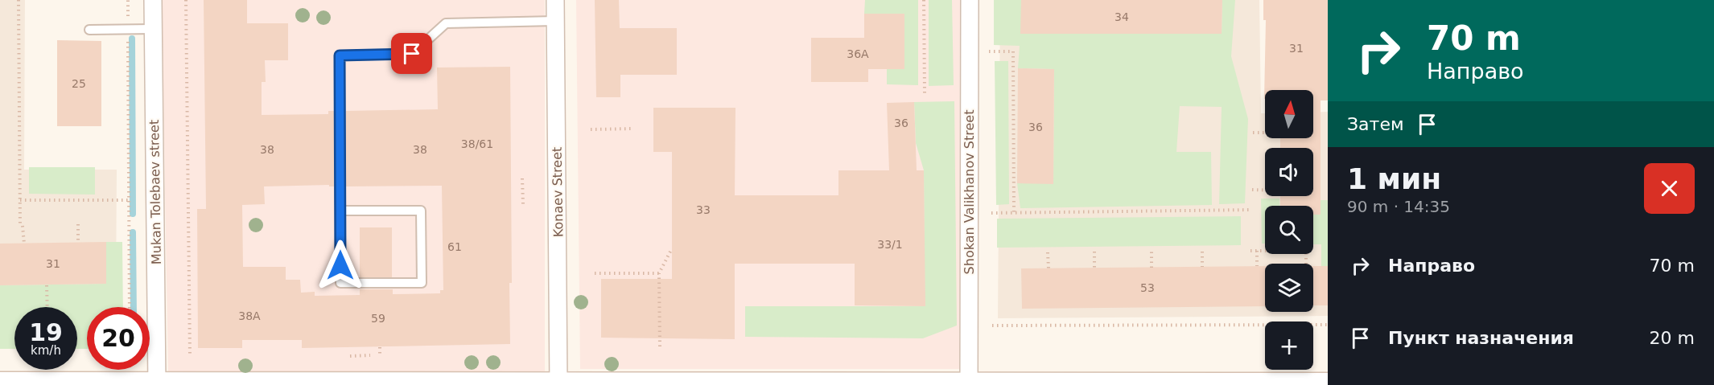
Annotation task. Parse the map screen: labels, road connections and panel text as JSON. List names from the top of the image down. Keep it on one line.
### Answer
{"streets":{"street":["Mukan Tolebaev street","Konaev Street","Shokan Valikhanov Street"]},"house_numbers":["34","31","36А","25","36","36","38/61","38","38","33","33/1","61","31","53","38А","59"],"north":"top","page":{"turn":["70 m","Направо"],"map_buttons":"+","then":"Затем","heading":["1 мин","90 m · 14:35"],"list":[{"name":"Направо","value":"70 m"},{"name":"Пункт назначения","value":"20 m"}],"speed":"19 km/h","limit":"20"}}
